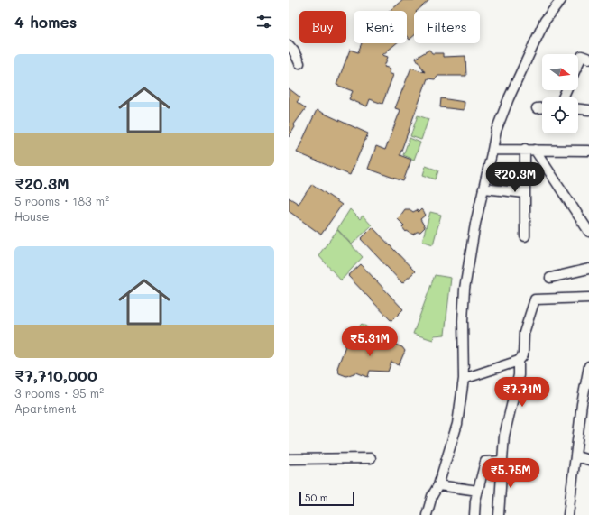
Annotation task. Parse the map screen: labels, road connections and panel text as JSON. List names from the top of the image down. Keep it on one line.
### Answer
{"scale_bar":"50 m","north":"right","page":{"heading":"4 homes","chip":["Buy","Rent","Filters"],"list":[{"name":"₹20.3M","note":"5 rooms · 183 m² · House"},{"name":"₹7,710,000","note":"3 rooms · 95 m² · Apartment"}],"price":["₹20.3M","₹5.31M","₹7.71M","₹5.75M"],"scale":"50 m"}}
